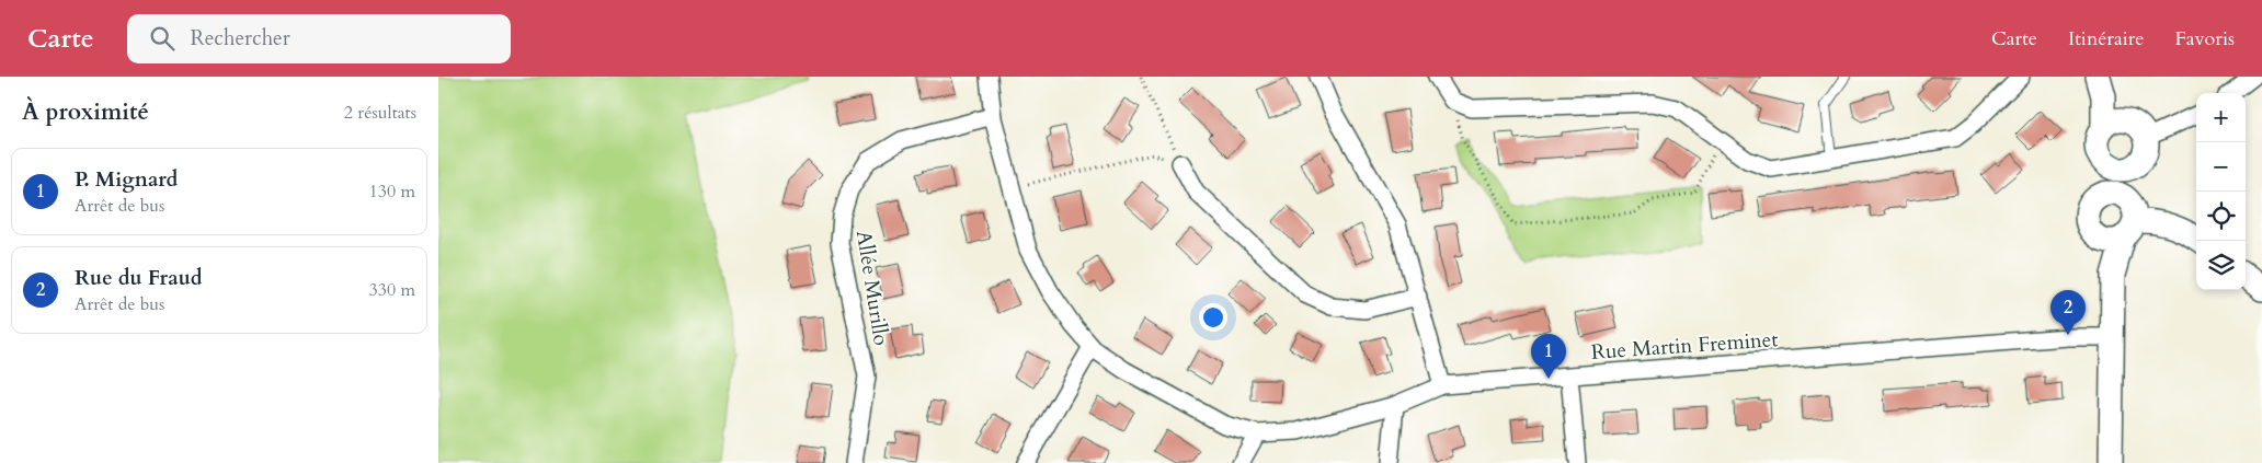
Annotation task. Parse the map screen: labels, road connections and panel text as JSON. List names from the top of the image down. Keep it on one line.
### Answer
{"streets":{"street":["Allée Murillo","Rue Martin Freminet"]},"crossings":[["Allée Murillo","Rue Martin Freminet"]],"page":{"header":"Carte","search":"Rechercher","nav":["Carte","Itinéraire","Favoris"],"heading":["À proximité","2 résultats"],"map_buttons":["+","−"],"list":[{"mark":"1","name":"P. Mignard","note":"Arrêt de bus","value":"130 m"},{"mark":"2","name":"Rue du Fraud","note":"Arrêt de bus","value":"330 m"}],"pins":["2","1"]}}
